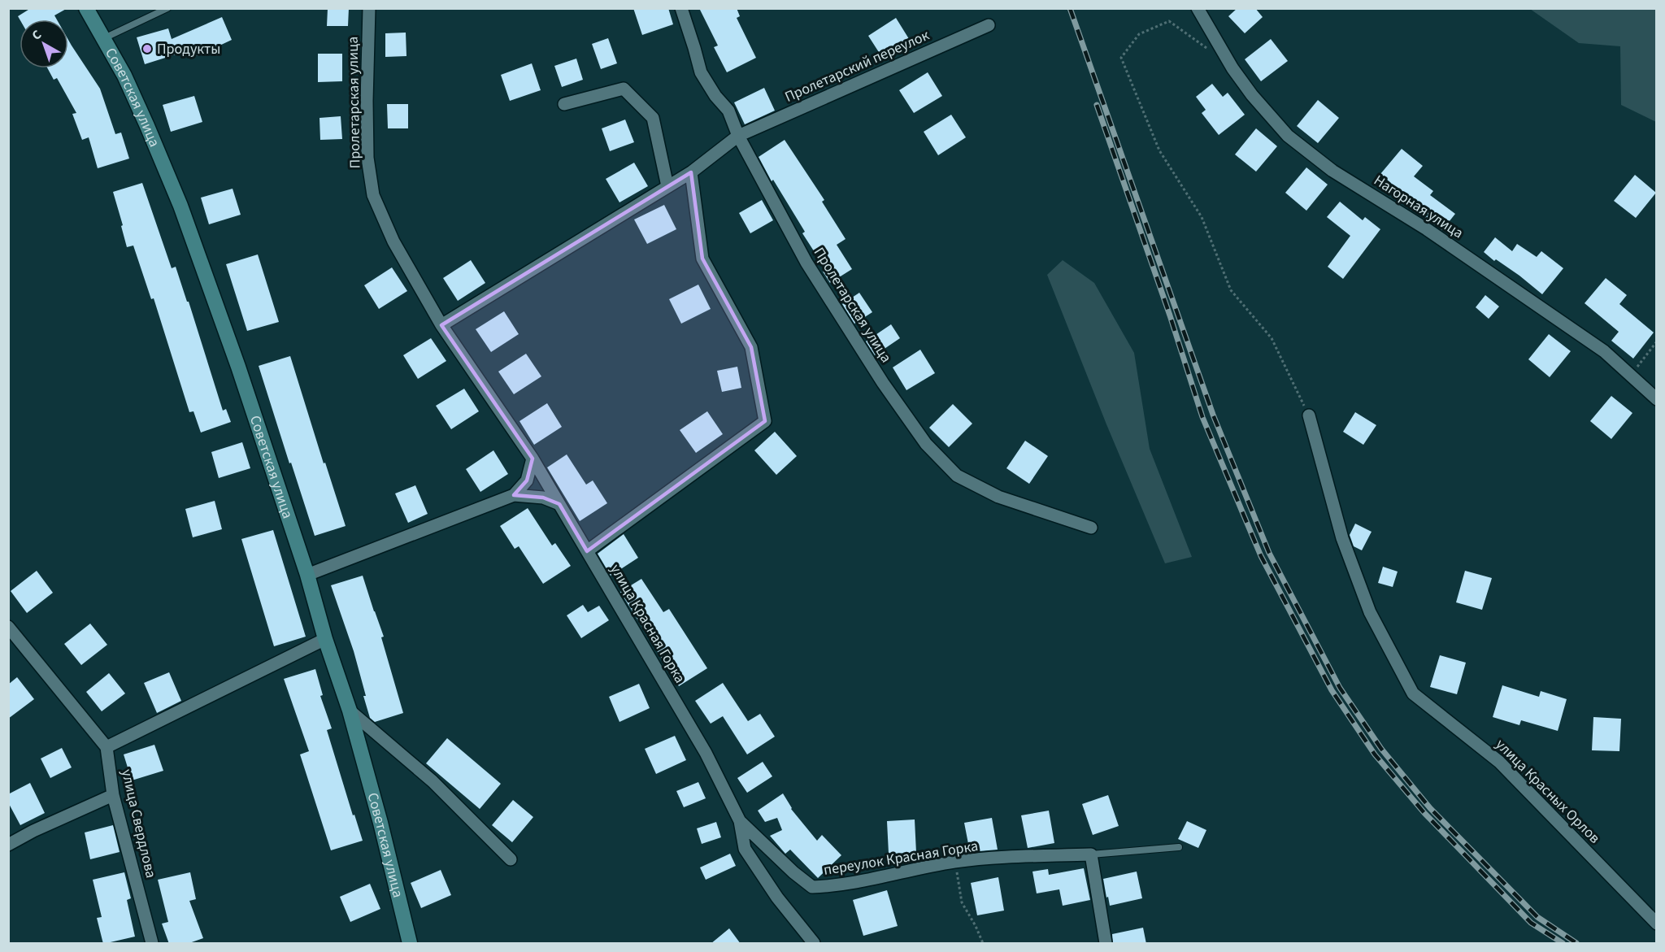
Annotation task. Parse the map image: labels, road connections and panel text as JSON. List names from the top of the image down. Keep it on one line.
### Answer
{"streets":{"main road":["Советская улица"],"street":["Пролетарский переулок","Пролетарская улица","Нагорная улица","улица Красная Горка","улица Красных Орлов","улица Свердлова","переулок Красная Горка"]},"crossings":[["Пролетарский переулок","Пролетарская улица"],["Пролетарский переулок","улица Красная Горка"],["Пролетарская улица","улица Красная Горка"],["улица Красная Горка","переулок Красная Горка"]],"places":["Продукты"],"north":"top left"}
